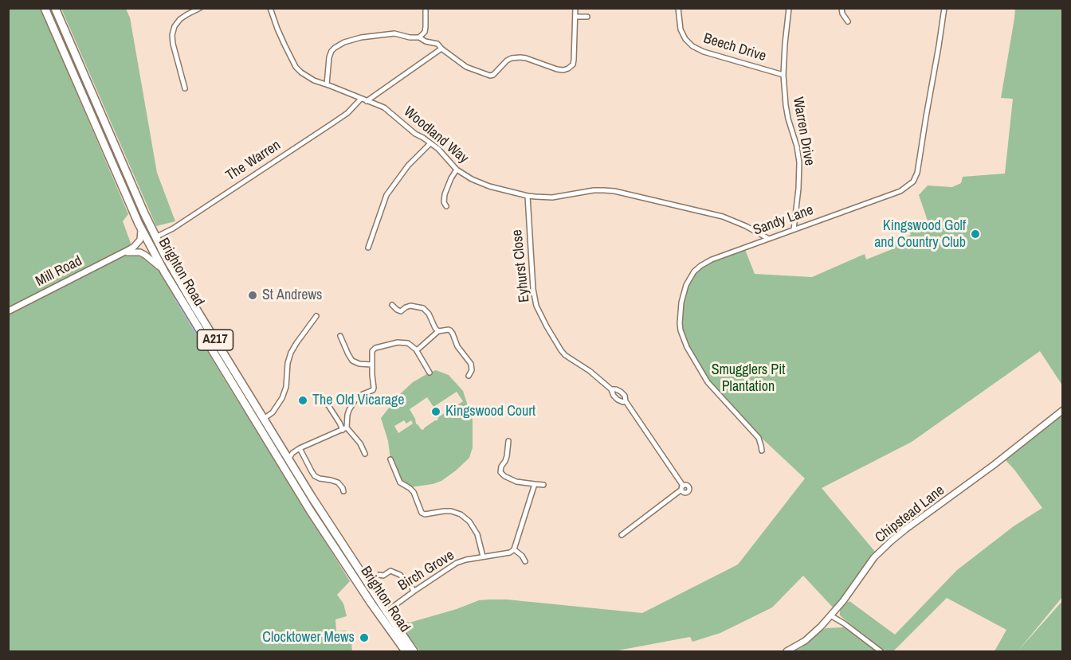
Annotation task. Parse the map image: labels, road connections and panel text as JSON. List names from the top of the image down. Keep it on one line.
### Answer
{"streets":{"highway":["Brighton Road","A217"],"street":["Beech Drive","Warren Drive","Woodland Way","The Warren","Sandy Lane","Eyhurst Close","Mill Road","Chipstead Lane","Birch Grove"]},"crossings":[["Beech Drive","Warren Drive"],["Warren Drive","Sandy Lane"],["Woodland Way","The Warren"],["Woodland Way","Sandy Lane"],["Woodland Way","Eyhurst Close"],["The Warren","Brighton Road"],["Mill Road","Brighton Road"],["Brighton Road","Birch Grove"]],"parks":["Smugglers Pit Plantation"],"places":["Kingswood Golf and Country Club","St Andrews","The Old Vicarage","Kingswood Court","Clocktower Mews"]}
